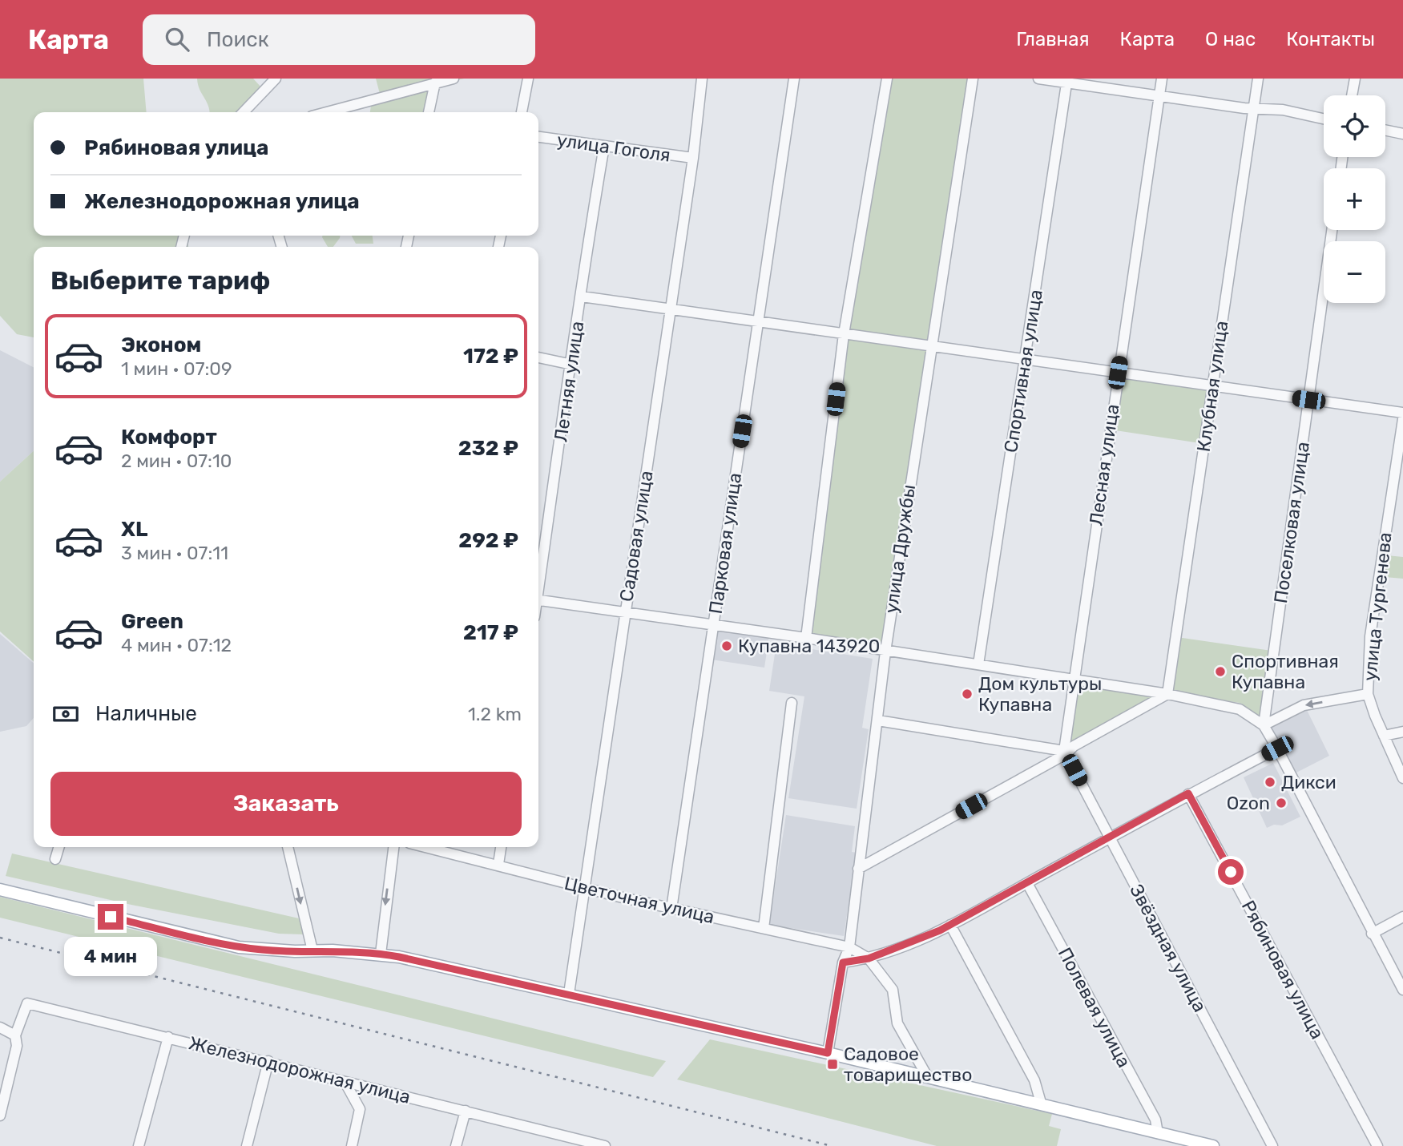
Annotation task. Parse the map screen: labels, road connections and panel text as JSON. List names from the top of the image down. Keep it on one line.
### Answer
{"streets":{"street":["улица Гоголя","Спортивная улица","Летняя улица","Клубная улица","Лесная улица","Поселковая улица","Садовая улица","Парковая улица","улица Дружбы","улица Тургенева","Цветочная улица","Звёздная улица","Рябиновая улица","Полевая улица","Железнодорожная улица"]},"crossings":[["улица Гоголя","Летняя улица"],["улица Гоголя","Садовая улица"],["Лесная улица","Звёздная улица"],["Садовая улица","Цветочная улица"],["Парковая улица","Цветочная улица"],["улица Дружбы","Цветочная улица"]],"places":{"other":["Купавна 143920","Спортивная Купавна","Дом культуры Купавна","Дикси","Ozon"],"transit":["Садовое товарищество"]},"page":{"header":"Карта","search":"Поиск","nav":["Главная","Карта","О нас","Контакты"],"map_buttons":["+","−"],"banner":["Рябиновая улица","Железнодорожная улица"],"heading":"Выберите тариф","list":[{"name":"Эконом","note":"1 мин · 07:09","value":"172 ₽"},{"name":"Комфорт","note":"2 мин · 07:10","value":"232 ₽"},{"name":"XL","note":"3 мин · 07:11","value":"292 ₽"},{"name":"Green","note":"4 мин · 07:12","value":"217 ₽"}],"pay":["Наличные","1.2 km"],"buttons":"Заказать","bubble":"4 мин"}}
